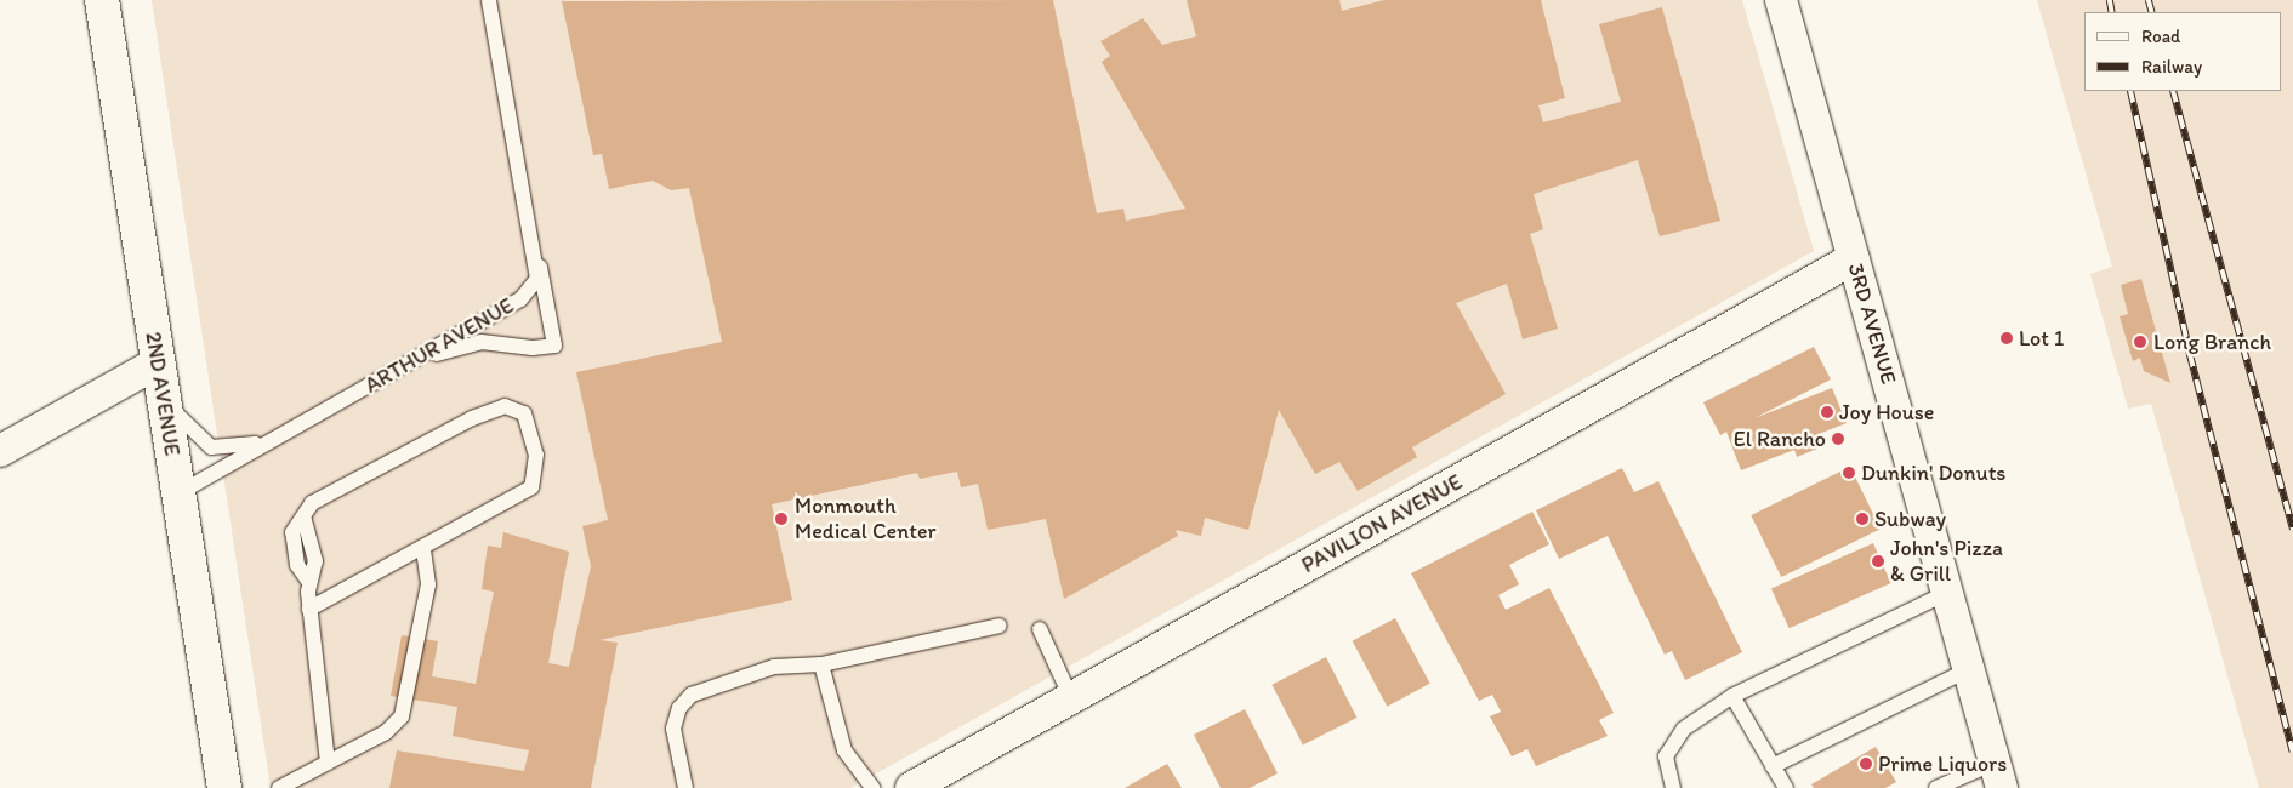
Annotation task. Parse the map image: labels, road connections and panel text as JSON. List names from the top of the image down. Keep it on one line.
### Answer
{"streets":{"street":["3RD AVENUE","2ND AVENUE","PAVILION AVENUE"],"lane":["ARTHUR AVENUE"]},"crossings":[["3RD AVENUE","PAVILION AVENUE"],["ARTHUR AVENUE","2ND AVENUE"]],"places":["Lot 1","Long Branch","Joy House","El Rancho","Dunkin' Donuts","Monmouth Medical Center","Subway","John's Pizza & Grill","Prime Liquors"],"legend":["Road","Railway"]}
